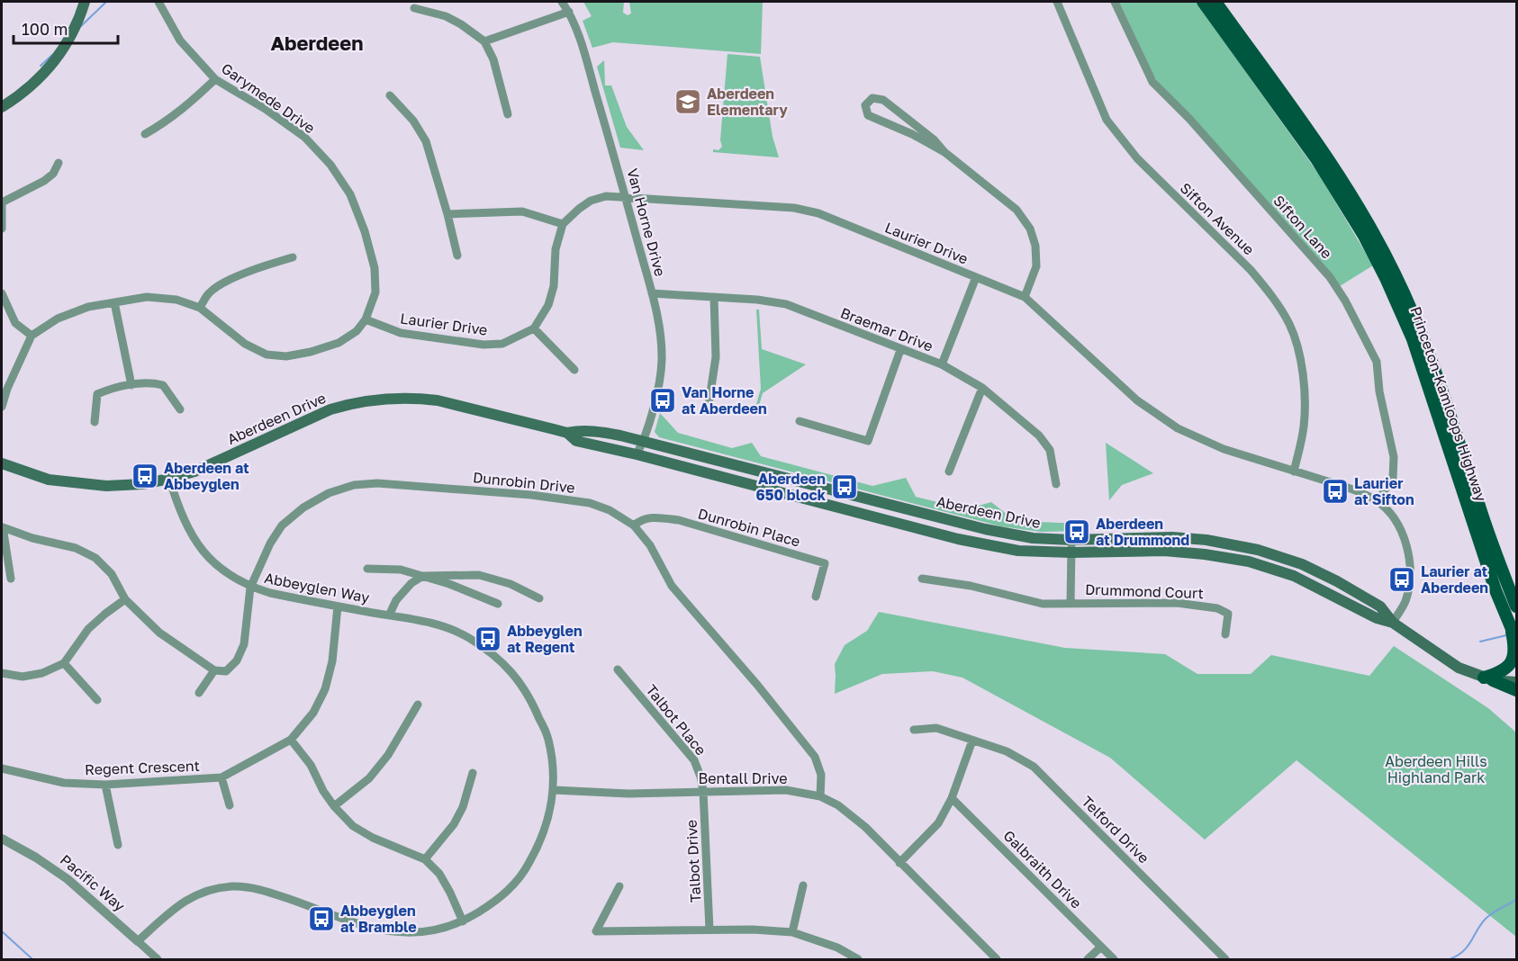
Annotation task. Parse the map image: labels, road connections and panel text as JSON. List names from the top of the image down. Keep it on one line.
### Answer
{"streets":{"main road":["Princeton-Kamloops Highway","Aberdeen Drive"],"street":["Garymede Drive","Sifton Avenue","Van Horne Drive","Sifton Lane","Laurier Drive","Braemar Drive","Dunrobin Drive","Dunrobin Place","Abbeyglen Way","Drummond Court","Talbot Place","Regent Crescent","Bentall Drive","Telford Drive","Talbot Drive","Galbraith Drive","Pacific Way"]},"crossings":[["Garymede Drive","Laurier Drive"],["Sifton Avenue","Laurier Drive"],["Van Horne Drive","Laurier Drive"],["Van Horne Drive","Braemar Drive"],["Van Horne Drive","Aberdeen Drive"],["Sifton Lane","Laurier Drive"],["Laurier Drive","Aberdeen Drive"],["Aberdeen Drive","Abbeyglen Way"],["Aberdeen Drive","Drummond Court"],["Dunrobin Drive","Dunrobin Place"],["Dunrobin Drive","Abbeyglen Way"],["Dunrobin Drive","Bentall Drive"],["Abbeyglen Way","Regent Crescent"],["Abbeyglen Way","Bentall Drive"],["Abbeyglen Way","Pacific Way"],["Talbot Place","Bentall Drive"],["Talbot Place","Talbot Drive"],["Bentall Drive","Talbot Drive"]],"districts":["Aberdeen"],"parks":["Aberdeen Hills Highland Park"],"places":{"school or university":["Aberdeen Elementary"],"bus stop":["Van Horne at Aberdeen","Aberdeen at Abbeyglen","Aberdeen 650 block","Laurier at Sifton","Aberdeen at Drummond","Laurier at Aberdeen","Abbeyglen at Regent","Abbeyglen at Bramble"]},"scale_bar":"100 m"}
